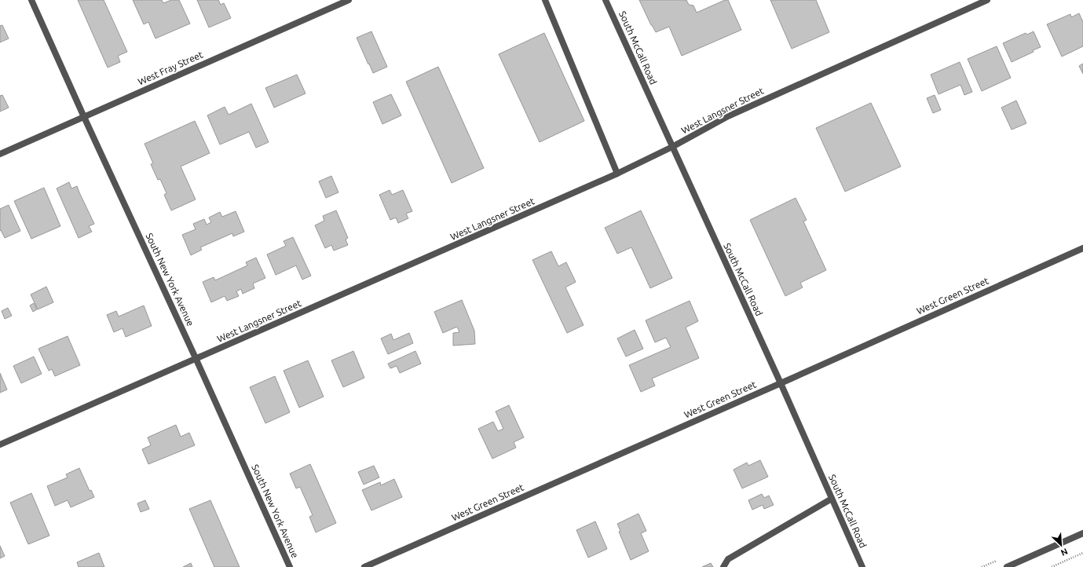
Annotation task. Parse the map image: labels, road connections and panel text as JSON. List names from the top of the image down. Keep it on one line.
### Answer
{"streets":{"street":["South McCall Road","West Fray Street","West Langsner Street","South New York Avenue","West Green Street"]},"crossings":[["South McCall Road","West Langsner Street"],["South McCall Road","West Green Street"],["West Fray Street","South New York Avenue"],["West Langsner Street","South New York Avenue"]],"north":"bottom right"}
